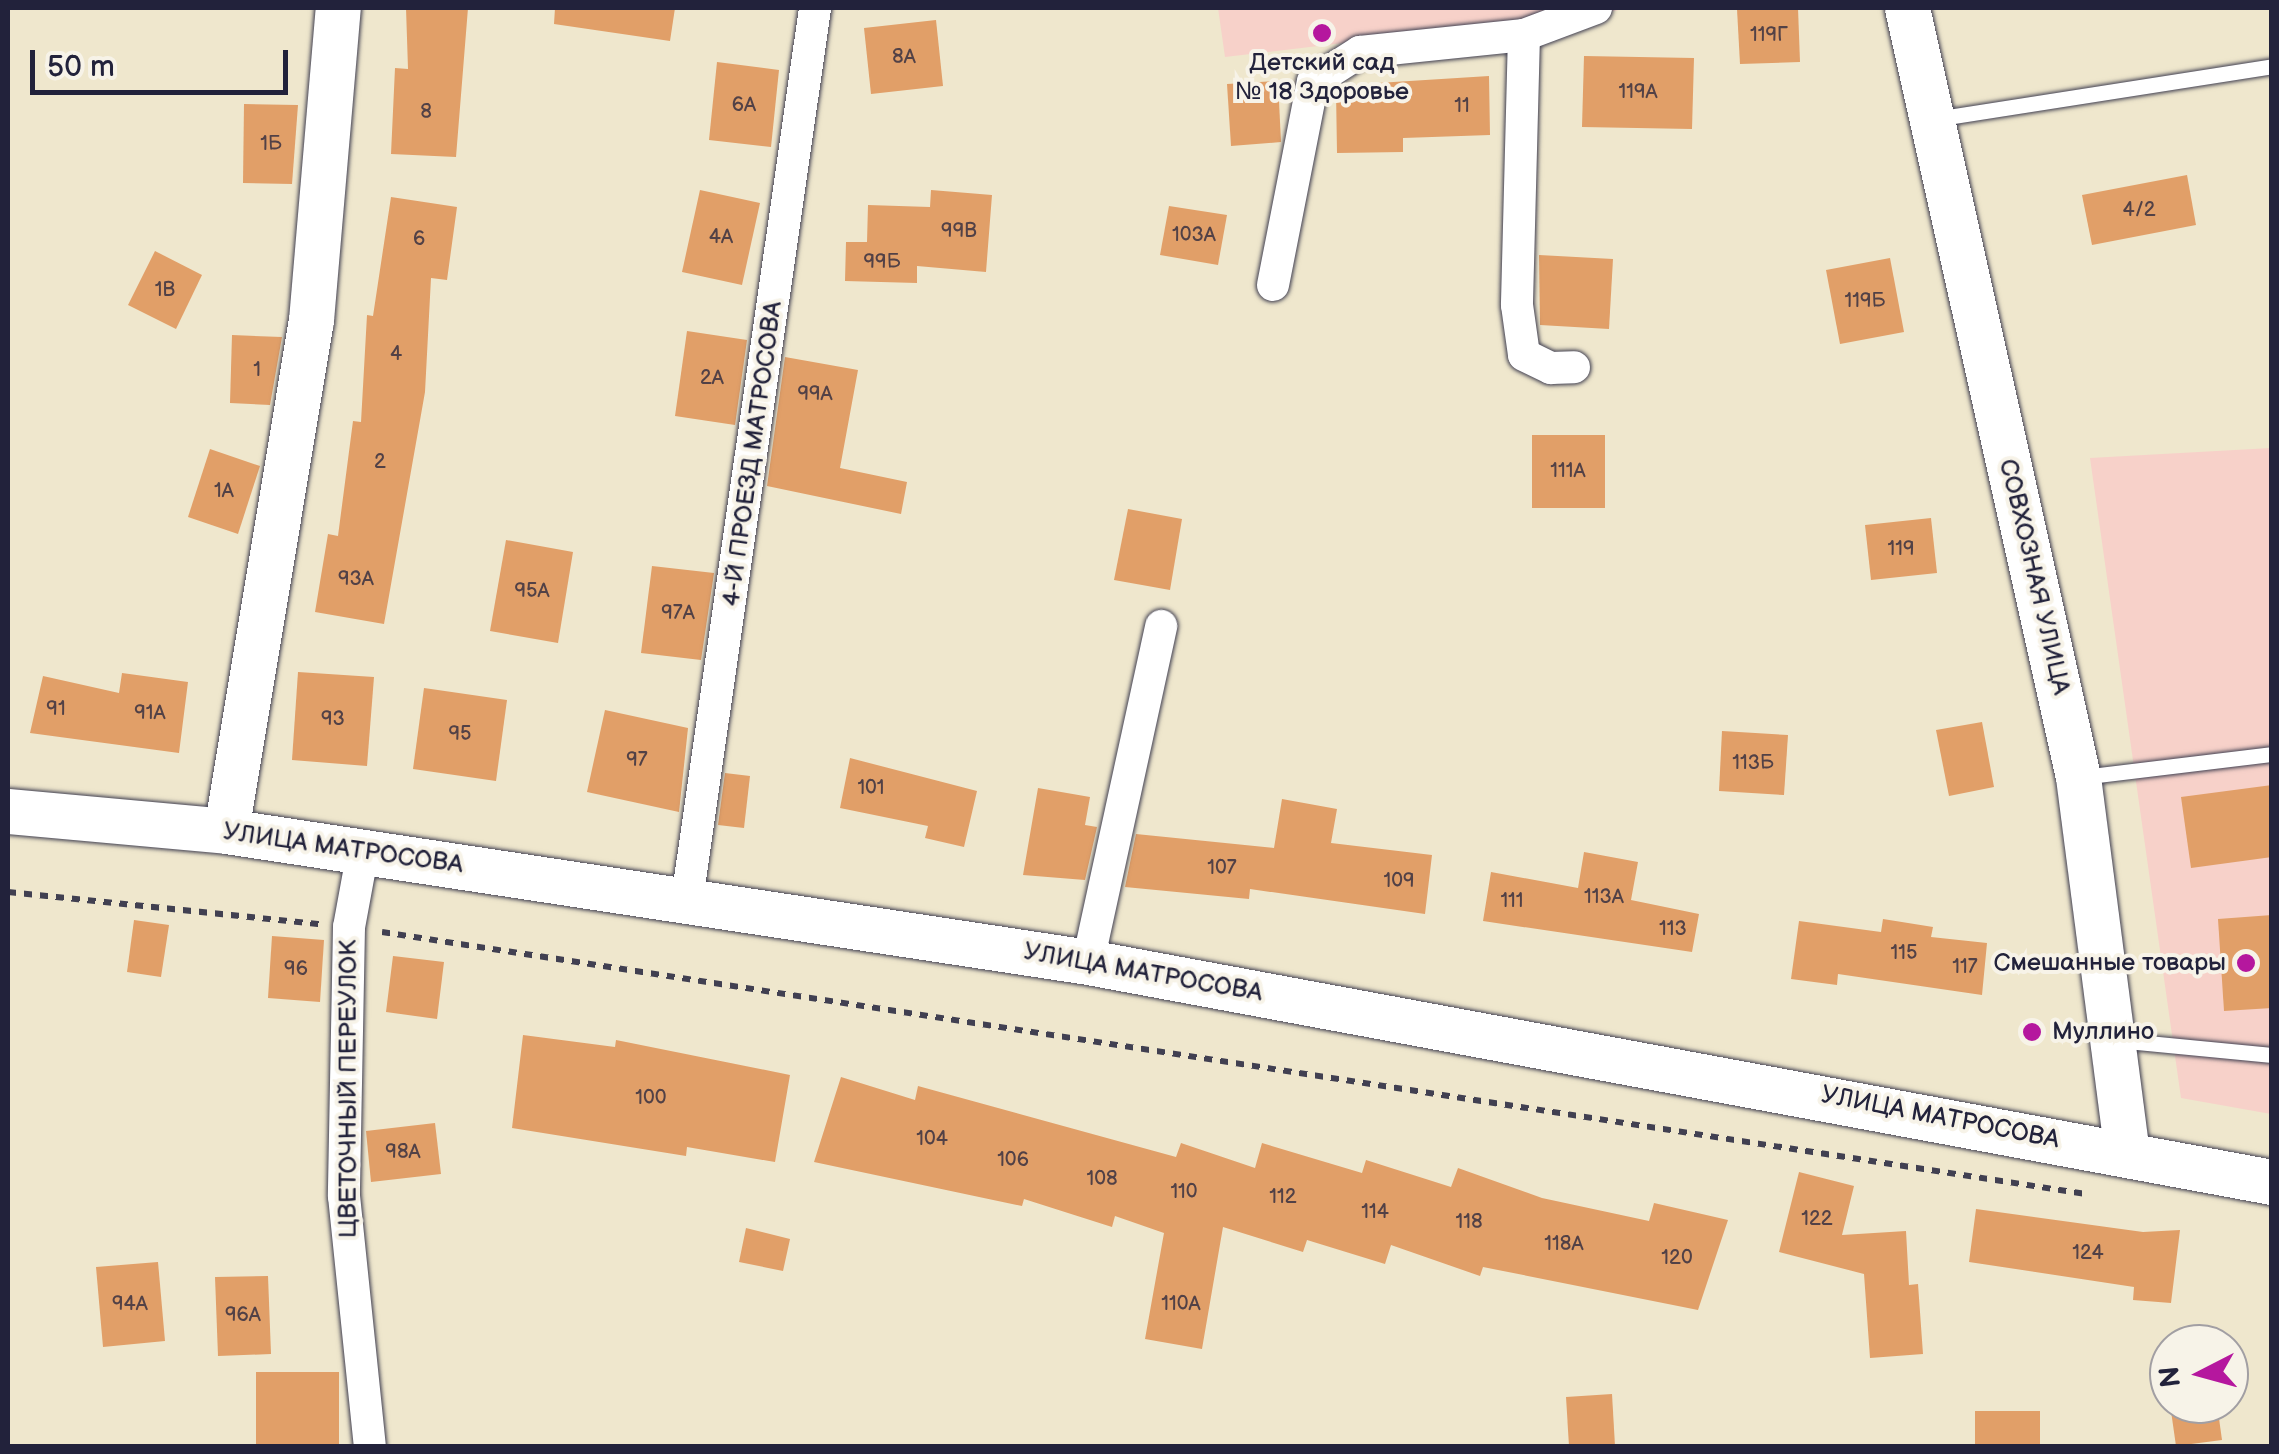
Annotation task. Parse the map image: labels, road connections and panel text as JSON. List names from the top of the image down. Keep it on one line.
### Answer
{"streets":{"main road":["СОВХОЗНАЯ УЛИЦА","УЛИЦА МАТРОСОВА"],"street":["4-Й ПРОЕЗД МАТРОСОВА","ЦВЕТОЧНЫЙ ПЕРЕУЛОК"]},"crossings":[["4-Й ПРОЕЗД МАТРОСОВА","УЛИЦА МАТРОСОВА"],["СОВХОЗНАЯ УЛИЦА","УЛИЦА МАТРОСОВА"],["УЛИЦА МАТРОСОВА","ЦВЕТОЧНЫЙ ПЕРЕУЛОК"]],"places":["Детский сад № 18 Здоровье","Смешанные товары","Муллино"],"house_numbers":["119Г","8А","119А","6А","11","8","1Б","4/2","99В","103А","4А","6","99Б","1В","119Б","4","1","2А","99А","2","111А","1А","119","93А","95А","97А","91","91А","93","95","97","113Б","101","107","109","113А","111","113","115","117","96","100","104","98А","106","108","110","112","114","122","118","118А","124","120","94А","110А","96А"],"scale_bar":"50 m","north":"left"}
